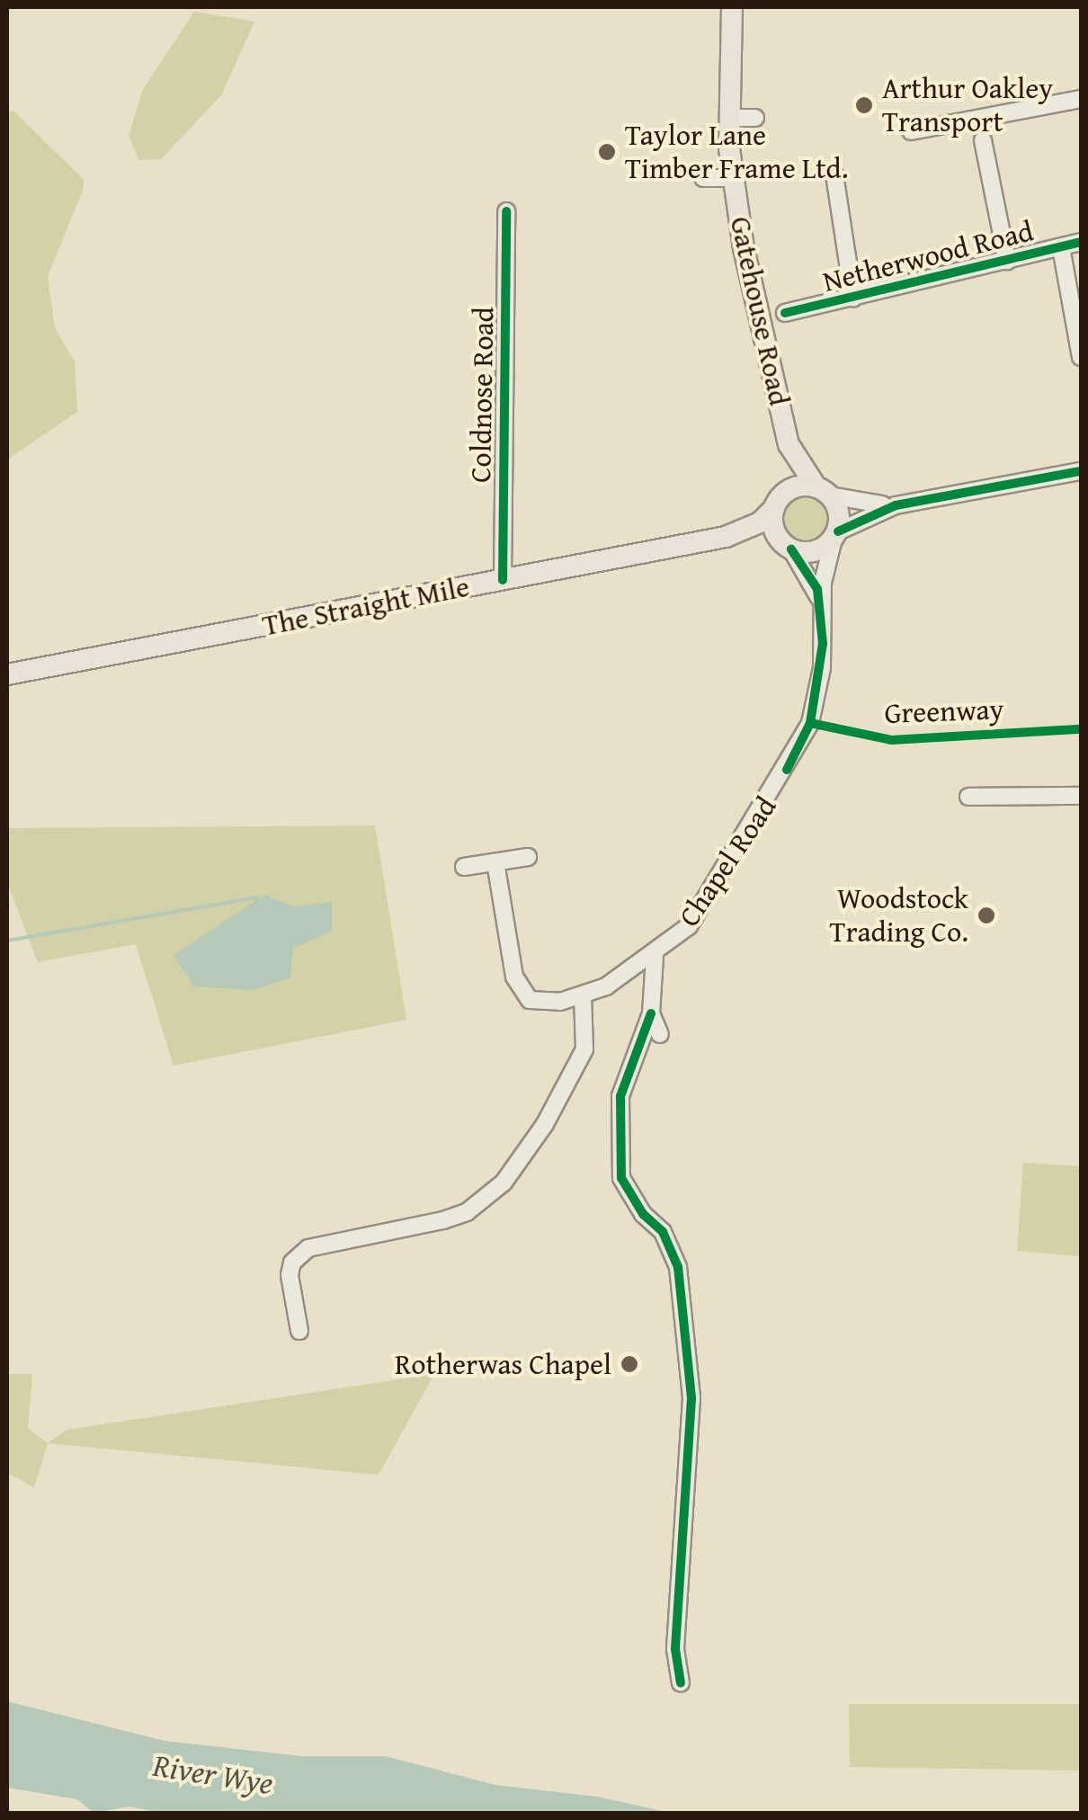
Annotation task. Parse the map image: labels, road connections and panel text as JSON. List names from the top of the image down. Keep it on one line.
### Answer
{"streets":{"main road":["Gatehouse Road","The Straight Mile"],"street":["Netherwood Road","Coldnose Road","Chapel Road"],"cycle path":["Greenway"]},"crossings":[["Gatehouse Road","The Straight Mile"],["Gatehouse Road","Chapel Road"],["Coldnose Road","The Straight Mile"],["The Straight Mile","Chapel Road"]],"water":["River Wye"],"places":["Arthur Oakley Transport","Taylor Lane Timber Frame Ltd.","Woodstock Trading Co.","Rotherwas Chapel"]}
